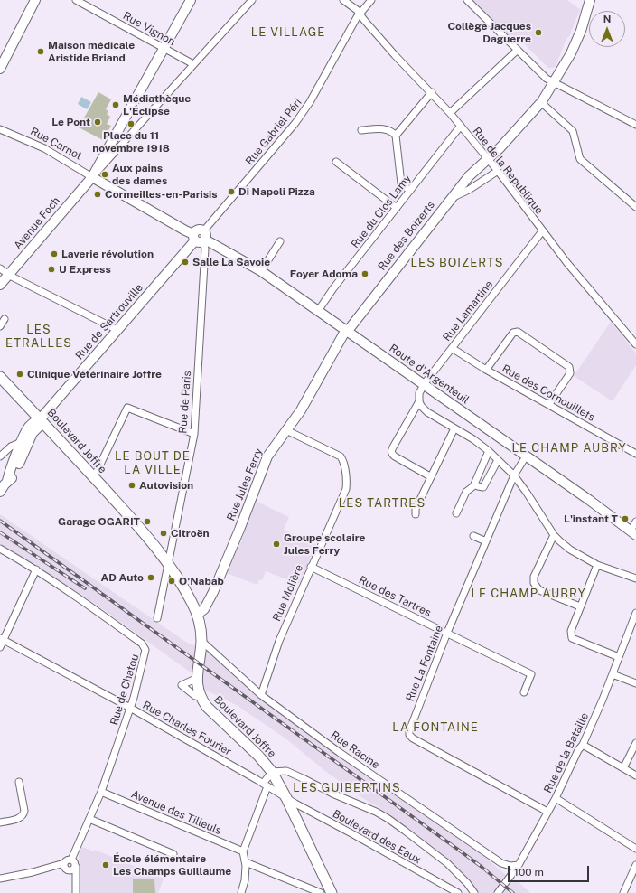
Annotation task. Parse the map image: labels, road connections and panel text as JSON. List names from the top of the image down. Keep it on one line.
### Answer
{"streets":{"main road":["Boulevard Joffre"],"street":["Rue Vignon","Rue Gabriel Péri","Rue Carnot","Rue de la République","Rue du Clos Lamy","Avenue Foch","Rue des Boizerts","Rue Lamartine","Rue de Sartrouville","Route d'Argenteuil","Rue des Cornouillets","Rue de Paris","Rue Jules Ferry","Rue Molière","Rue des Tartres","Rue La Fontaine","Rue de Chatou","Rue Charles Fourier","Rue Racine","Rue de la Bataille","Avenue des Tilleuls","Boulevard des Eaux"]},"crossings":[["Rue Vignon","Avenue Foch"],["Rue Gabriel Péri","Rue Carnot"],["Rue Gabriel Péri","Rue de la République"],["Rue Gabriel Péri","Rue de Sartrouville"],["Rue Gabriel Péri","Route d'Argenteuil"],["Rue Gabriel Péri","Rue de Paris"],["Rue Carnot","Avenue Foch"],["Rue Carnot","Rue de Sartrouville"],["Rue Carnot","Route d'Argenteuil"],["Rue Carnot","Rue de Paris"],["Rue de la République","Rue du Clos Lamy"],["Rue de la République","Rue des Boizerts"],["Rue de la République","Rue Lamartine"],["Rue du Clos Lamy","Route d'Argenteuil"],["Rue des Boizerts","Route d'Argenteuil"],["Rue des Boizerts","Rue Jules Ferry"],["Rue Lamartine","Route d'Argenteuil"],["Rue Lamartine","Rue des Cornouillets"],["Rue de Sartrouville","Route d'Argenteuil"],["Rue de Sartrouville","Rue de Paris"],["Rue de Sartrouville","Boulevard Joffre"],["Route d'Argenteuil","Rue de Paris"],["Route d'Argenteuil","Rue Jules Ferry"],["Route d'Argenteuil","Rue La Fontaine"],["Rue de Paris","Boulevard Joffre"],["Boulevard Joffre","Rue Jules Ferry"],["Boulevard Joffre","Rue Charles Fourier"],["Boulevard Joffre","Rue Racine"],["Boulevard Joffre","Boulevard des Eaux"],["Rue Jules Ferry","Rue Molière"],["Rue Molière","Rue des Tartres"],["Rue Molière","Rue Racine"],["Rue des Tartres","Rue La Fontaine"],["Rue La Fontaine","Rue de la Bataille"],["Rue de Chatou","Rue Charles Fourier"],["Rue de Chatou","Avenue des Tilleuls"],["Rue Charles Fourier","Boulevard des Eaux"],["Rue Racine","Rue de la Bataille"]],"districts":["LE VILLAGE","LES BOIZERTS","LES ETRALLES","LE CHAMP AUBRY","LE BOUT DE LA VILLE","LES TARTRES","LE CHAMP AUBRY","LA FONTAINE","LES GUIBERTINS"],"places":["Collège Jacques Daguerre","Maison médicale Aristide Briand","Médiathèque L'Éclipse","Le Pont","Place du 11 novembre 1918","Aux pains des dames","Di Napoli Pizza","Cormeilles-en-Parisis","Laverie révolution","Salle La Savoie","U Express","Foyer Adoma","Clinique Vétérinaire Joffre","Autovision","L'instant T","Garage OGARIT","Citroën","Groupe scolaire Jules Ferry","AD Auto","O'Nabab","École élémentaire Les Champs Guillaume"],"scale_bar":"100 m","north":"top"}
